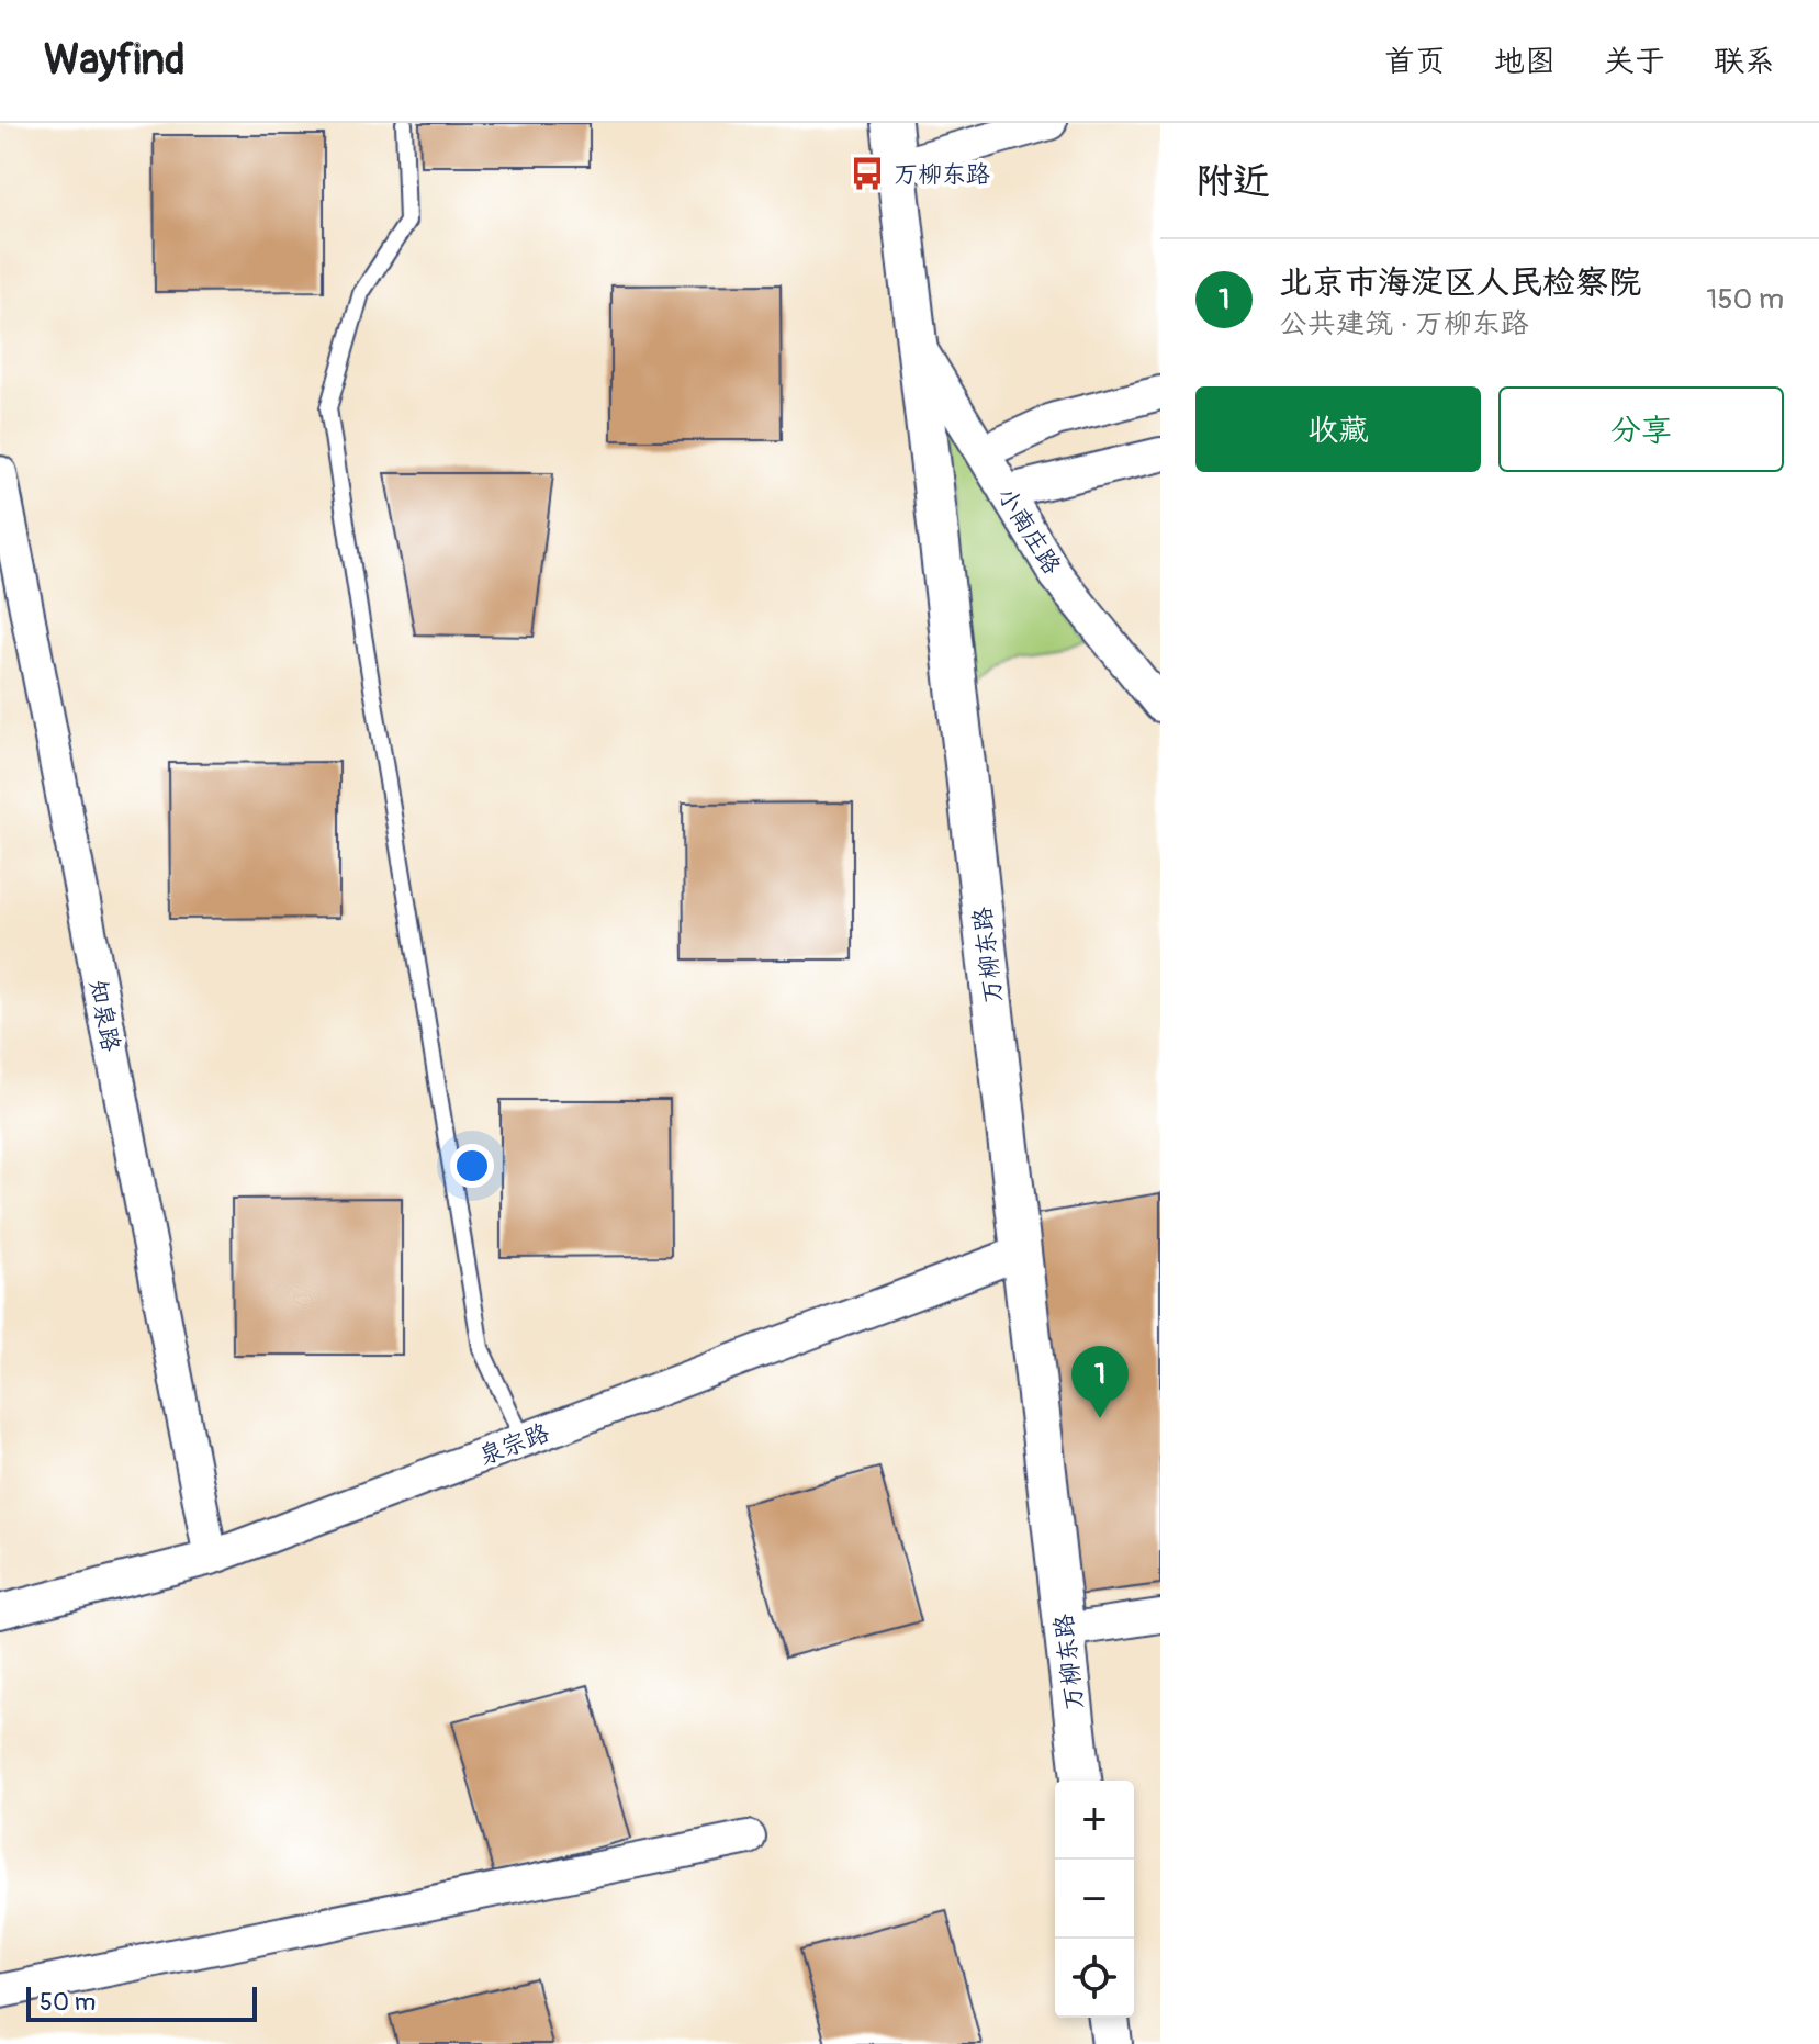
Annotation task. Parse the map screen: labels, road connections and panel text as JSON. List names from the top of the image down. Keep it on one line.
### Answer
{"streets":{"street":["小南庄路","万柳东路","知泉路","泉宗路"]},"crossings":[["小南庄路","万柳东路"],["万柳东路","泉宗路"],["知泉路","泉宗路"]],"places":{"bus stop":["万柳东路"]},"scale_bar":"50 m","page":{"header":"Wayfind","nav":["首页","地图","关于","联系"],"heading":"附近","list":[{"mark":"1","name":"北京市海淀区人民检察院","note":"公共建筑 · 万柳东路","value":"150 m"}],"buttons":["收藏","分享"],"pins":"1","map_buttons":["+","−"],"scale":"50 m"}}
